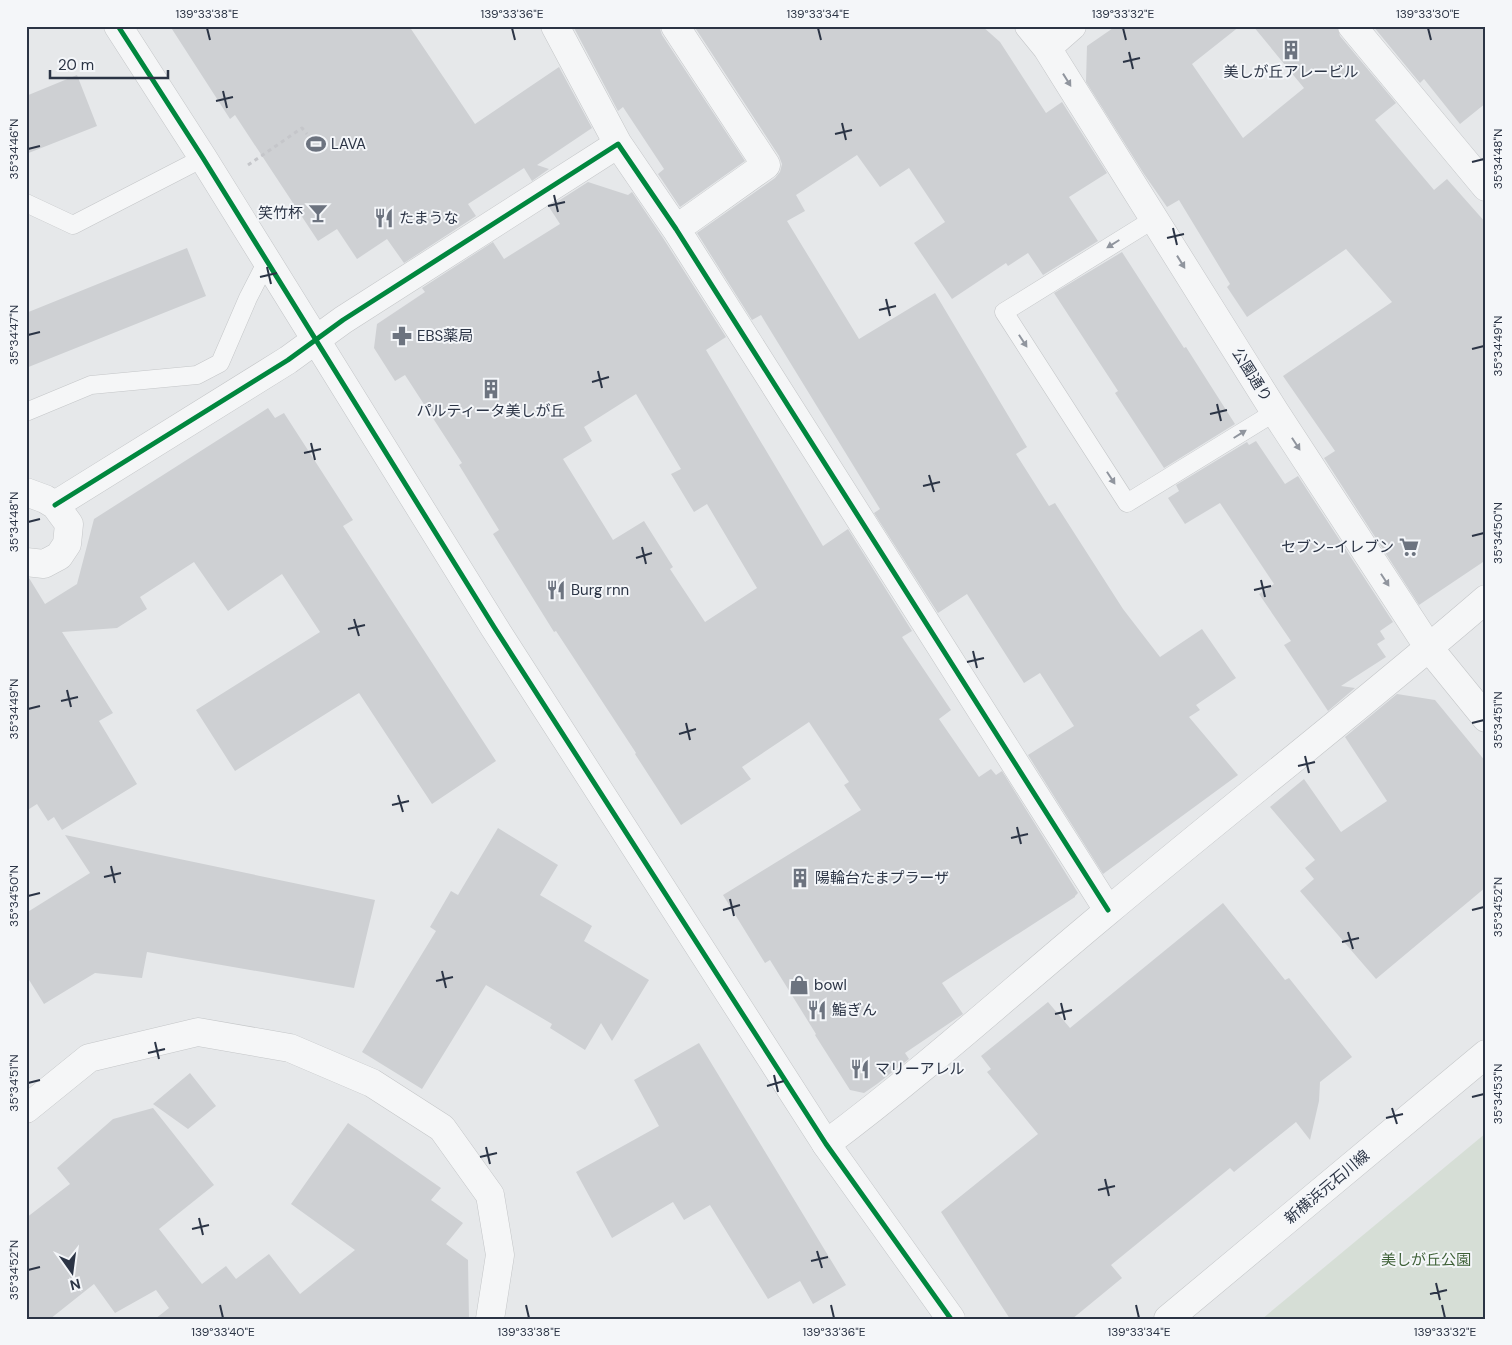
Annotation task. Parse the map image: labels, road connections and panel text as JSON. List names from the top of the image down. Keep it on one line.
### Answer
{"streets":{"street":["公園通り","新横浜元石川線"]},"one_way":["公園通り"],"parks":["美しが丘公園"],"places":{"building":["美しが丘アレービル","パルティータ美しが丘","陽輪台たまプラーザ"],"sports":["LAVA"],"bar":["笑竹杯"],"restaurant":["たまうな","Burg rnn","鮨ぎん","マリーアレル"],"pharmacy":["EBS薬局"],"supermarket":["セブン-イレブン"],"shop":["bowl"]},"scale_bar":"20 m","north":"bottom","coordinates":["139°33'38\"E","139°33'36\"E","139°33'34\"E","139°33'32\"E","139°33'30\"E","35°34'46\"N","35°34'48\"N","35°34'47\"N","35°34'49\"N","35°34'50\"N","35°34'51\"N","35°34'52\"N","35°34'53\"N","139°33'40\"E"]}
